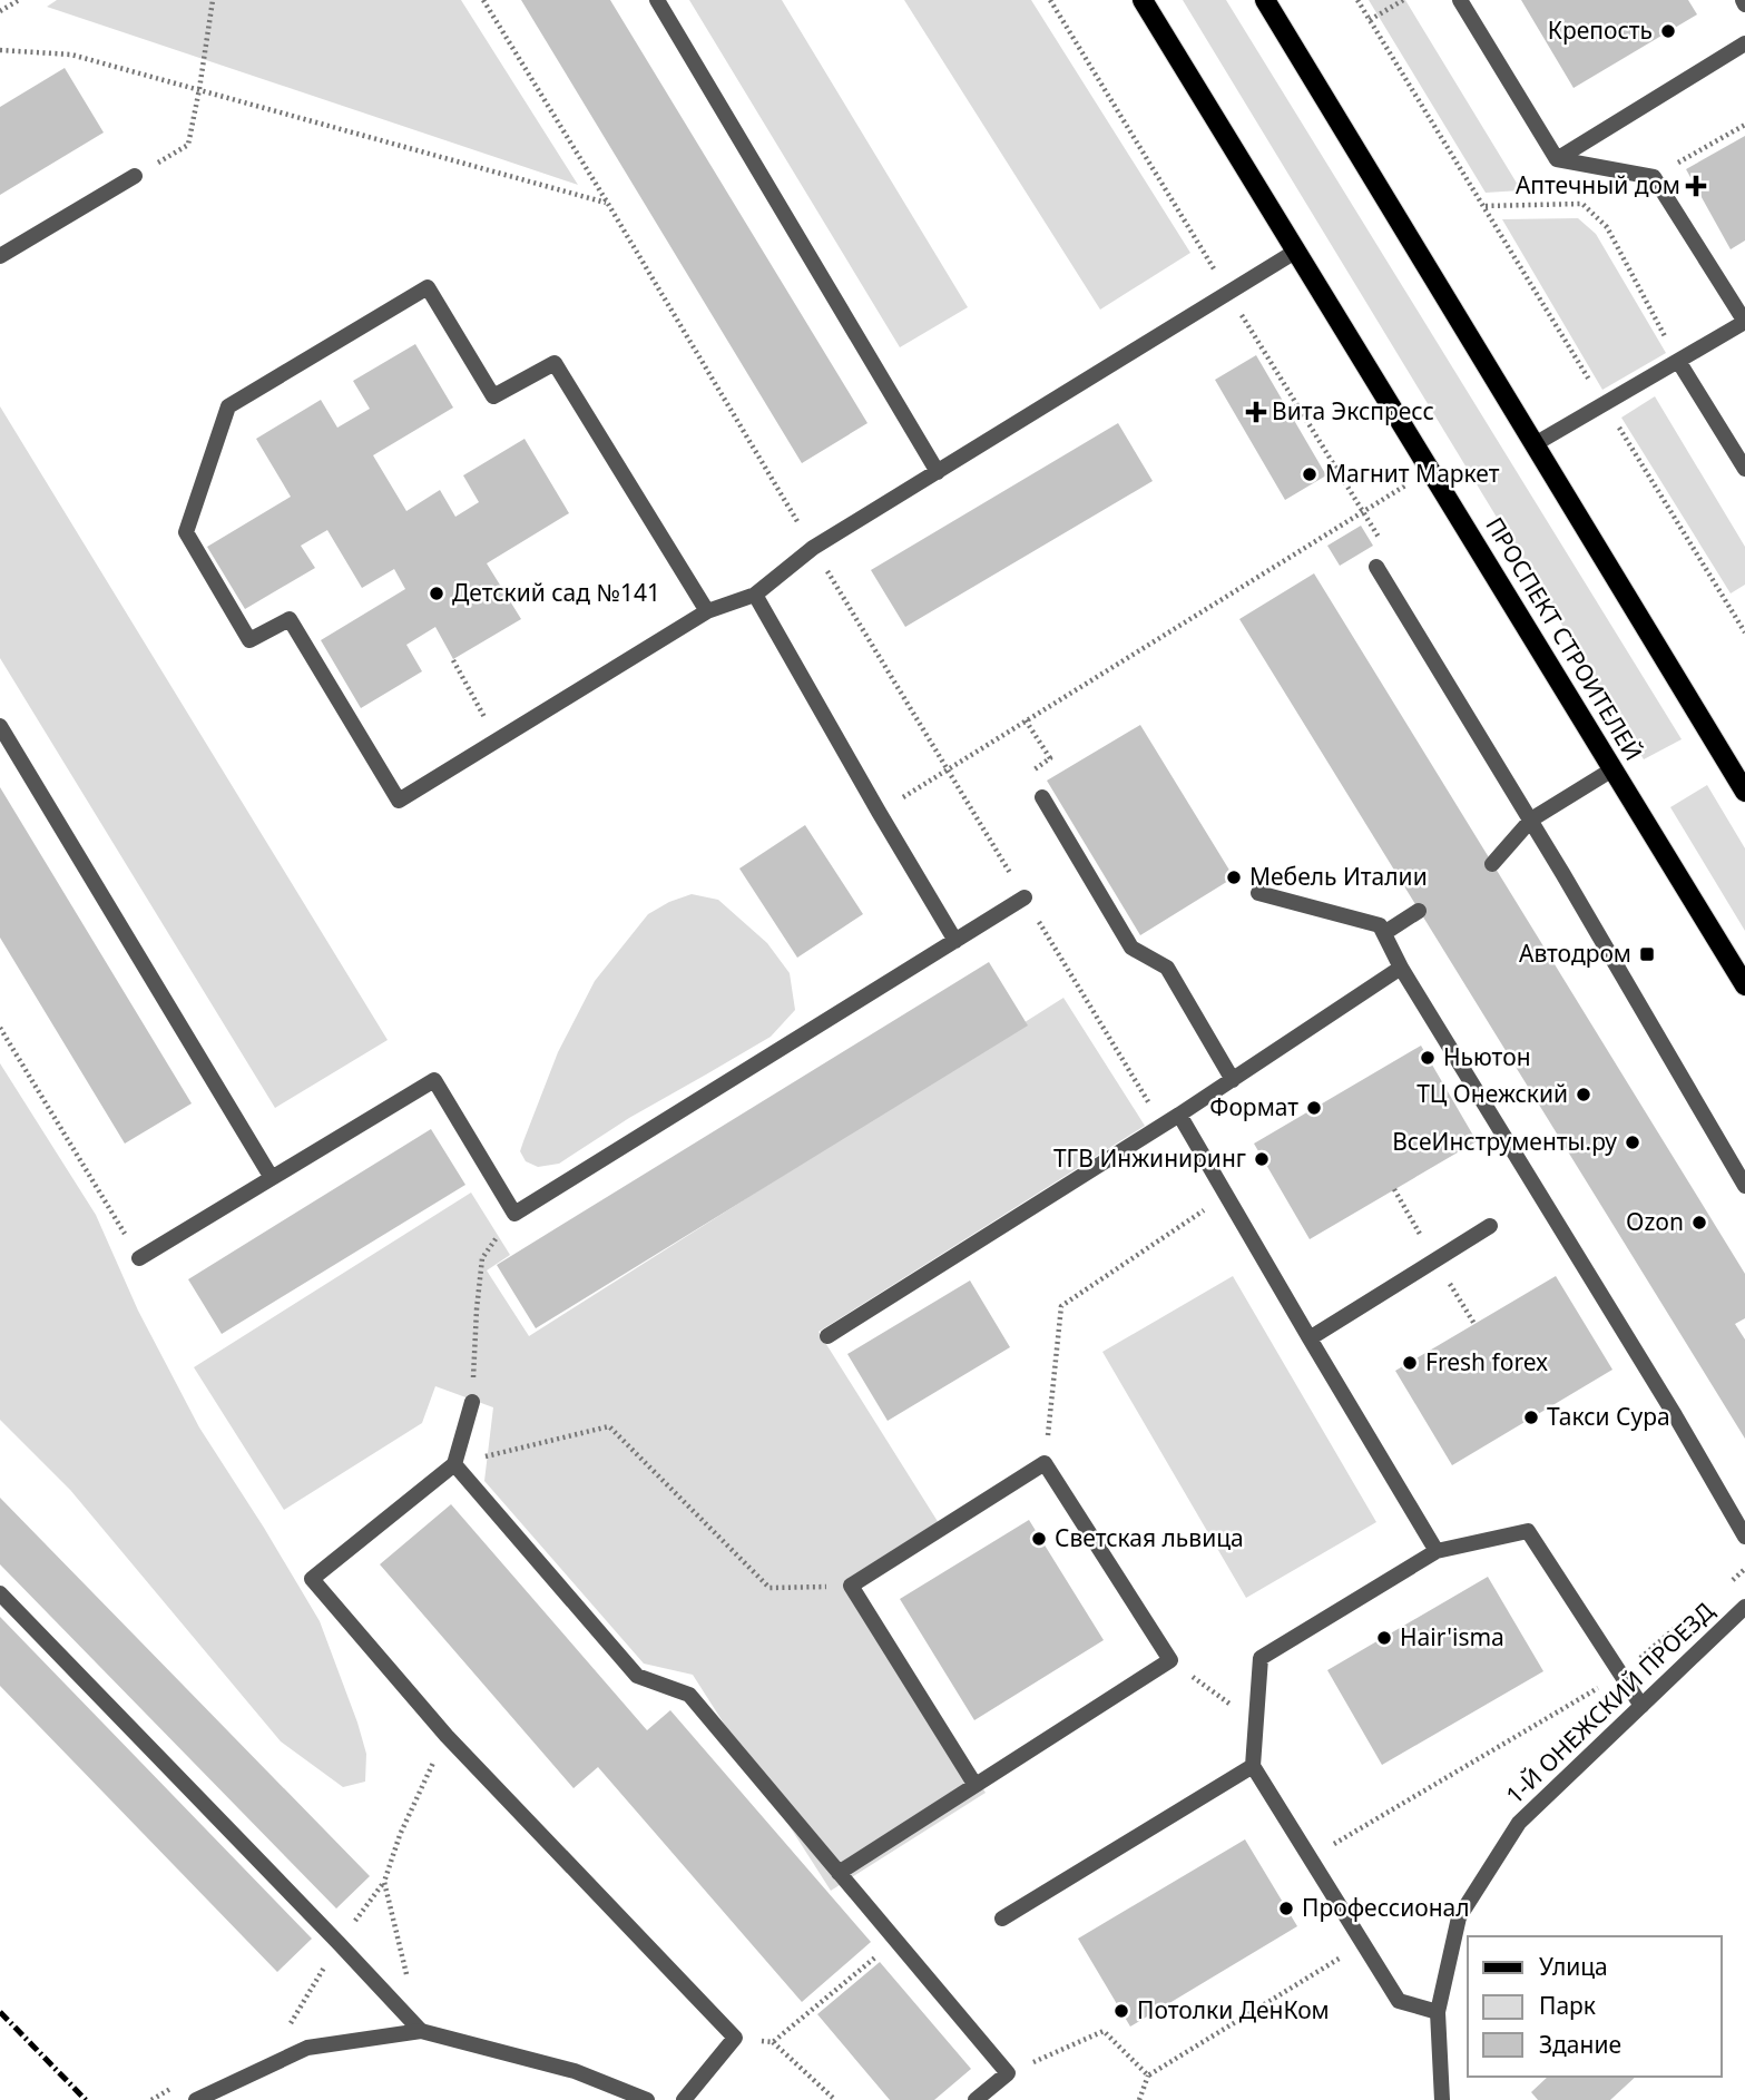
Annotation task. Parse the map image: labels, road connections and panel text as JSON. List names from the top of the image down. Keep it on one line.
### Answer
{"streets":{"main road":["ПРОСПЕКТ СТРОИТЕЛЕЙ"],"street":["1-Й ОНЕЖСКИЙ ПРОЕЗД"]},"places":{"other":["Крепость","Магнит Маркет","Детский сад №141","Мебель Италии","Ньютон","ТЦ Онежский","Формат","ВсеИнструменты.ру","ТГВ Инжиниринг","Ozon","Fresh forex","Такси Сура","Светская львица","Hair'isma","Профессионал","Потолки ДенКом"],"health":["Аптечный дом","Вита Экспресс"],"transit":["Автодром"]},"legend":["Улица","Парк","Здание"]}
